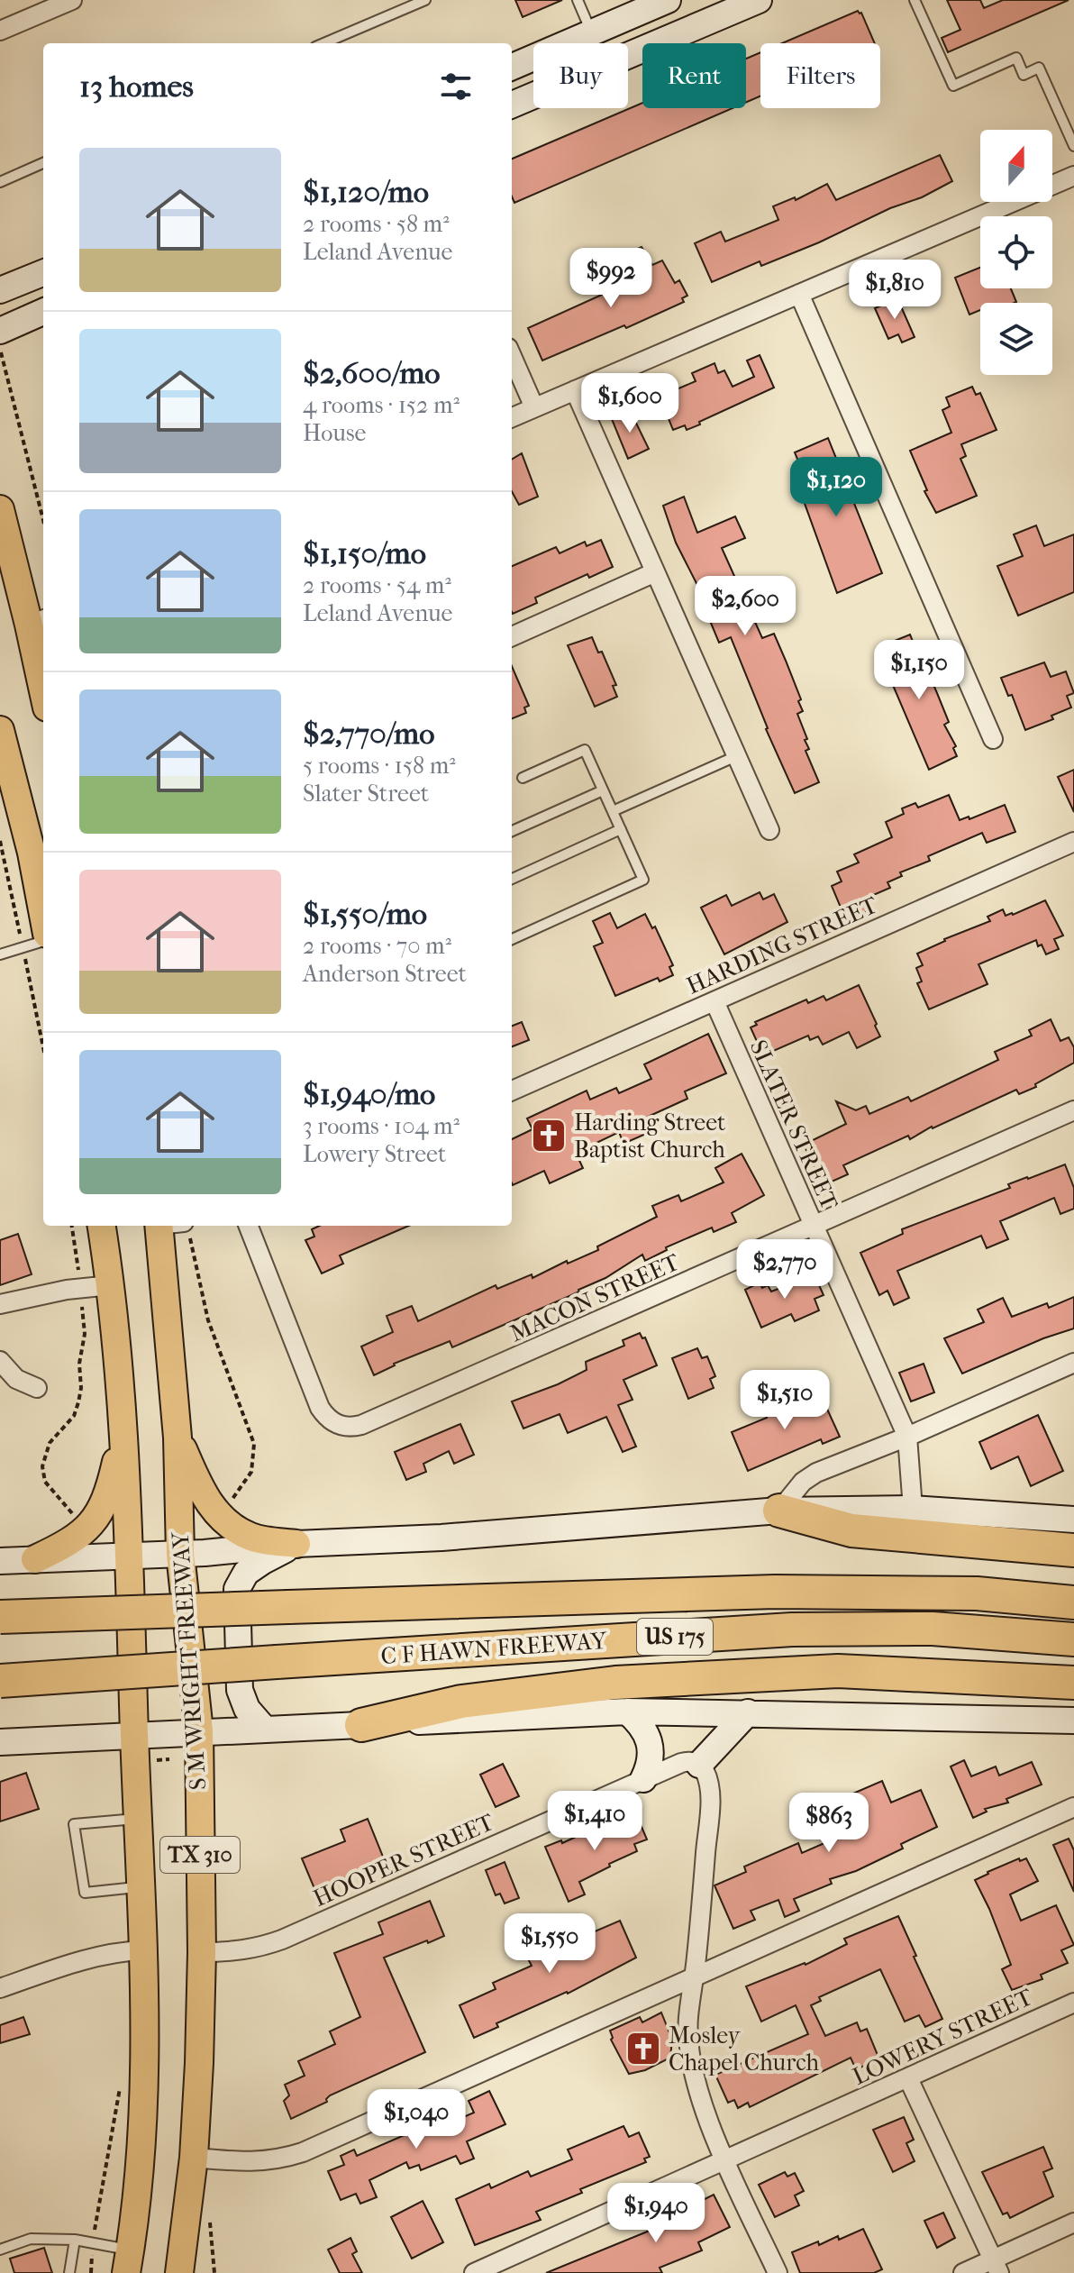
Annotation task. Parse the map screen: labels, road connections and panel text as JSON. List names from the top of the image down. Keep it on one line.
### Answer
{"streets":{"highway":["US 175","C F HAWN FREEWAY"],"main road":["S M WRIGHT FREEWAY","TX 310"],"street":["HARDING STREET","SLATER STREET","MACON STREET","HOOPER STREET","LOWERY STREET"]},"crossings":[["HARDING STREET","SLATER STREET"],["SLATER STREET","MACON STREET"],["S M WRIGHT FREEWAY","HOOPER STREET"]],"places":{"church":["Harding Street Baptist Church","Mosley Chapel Church"]},"north":"top","page":{"chip":["Buy","Rent","Filters"],"heading":"13 homes","list":[{"name":"$1,120/mo","note":"2 rooms · 58 m² · Leland Avenue"},{"name":"$2,600/mo","note":"4 rooms · 152 m² · House"},{"name":"$1,150/mo","note":"2 rooms · 54 m² · Leland Avenue"},{"name":"$2,770/mo","note":"5 rooms · 158 m² · Slater Street"},{"name":"$1,550/mo","note":"2 rooms · 70 m² · Anderson Street"},{"name":"$1,940/mo","note":"3 rooms · 104 m² · Lowery Street"}],"price":["$992","$1,810","$1,600","$1,120","$2,600","$1,150","$2,770","$1,510","$1,410","$863","$1,550","$1,040","$1,940"]}}
